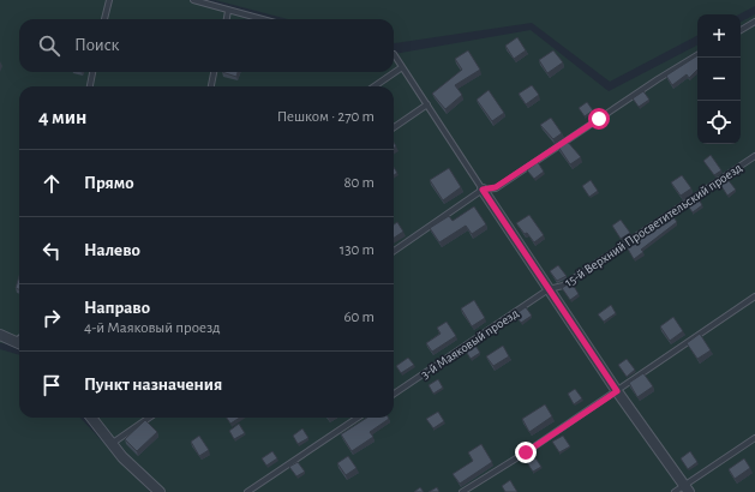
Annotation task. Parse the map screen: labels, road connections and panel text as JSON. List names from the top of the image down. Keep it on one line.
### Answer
{"streets":{"lane":["15-й Верхний Просветительский проезд","3-й Маяковый проезд"]},"crossings":[["15-й Верхний Просветительский проезд","3-й Маяковый проезд"]],"page":{"map_buttons":["+","−"],"search":"Поиск","heading":["4 мин","Пешком · 270 m"],"list":[["Прямо","80 m"],["Налево","130 m"],["Направо","4-й Маяковый проезд","60 m"],"Пункт назначения"]}}
